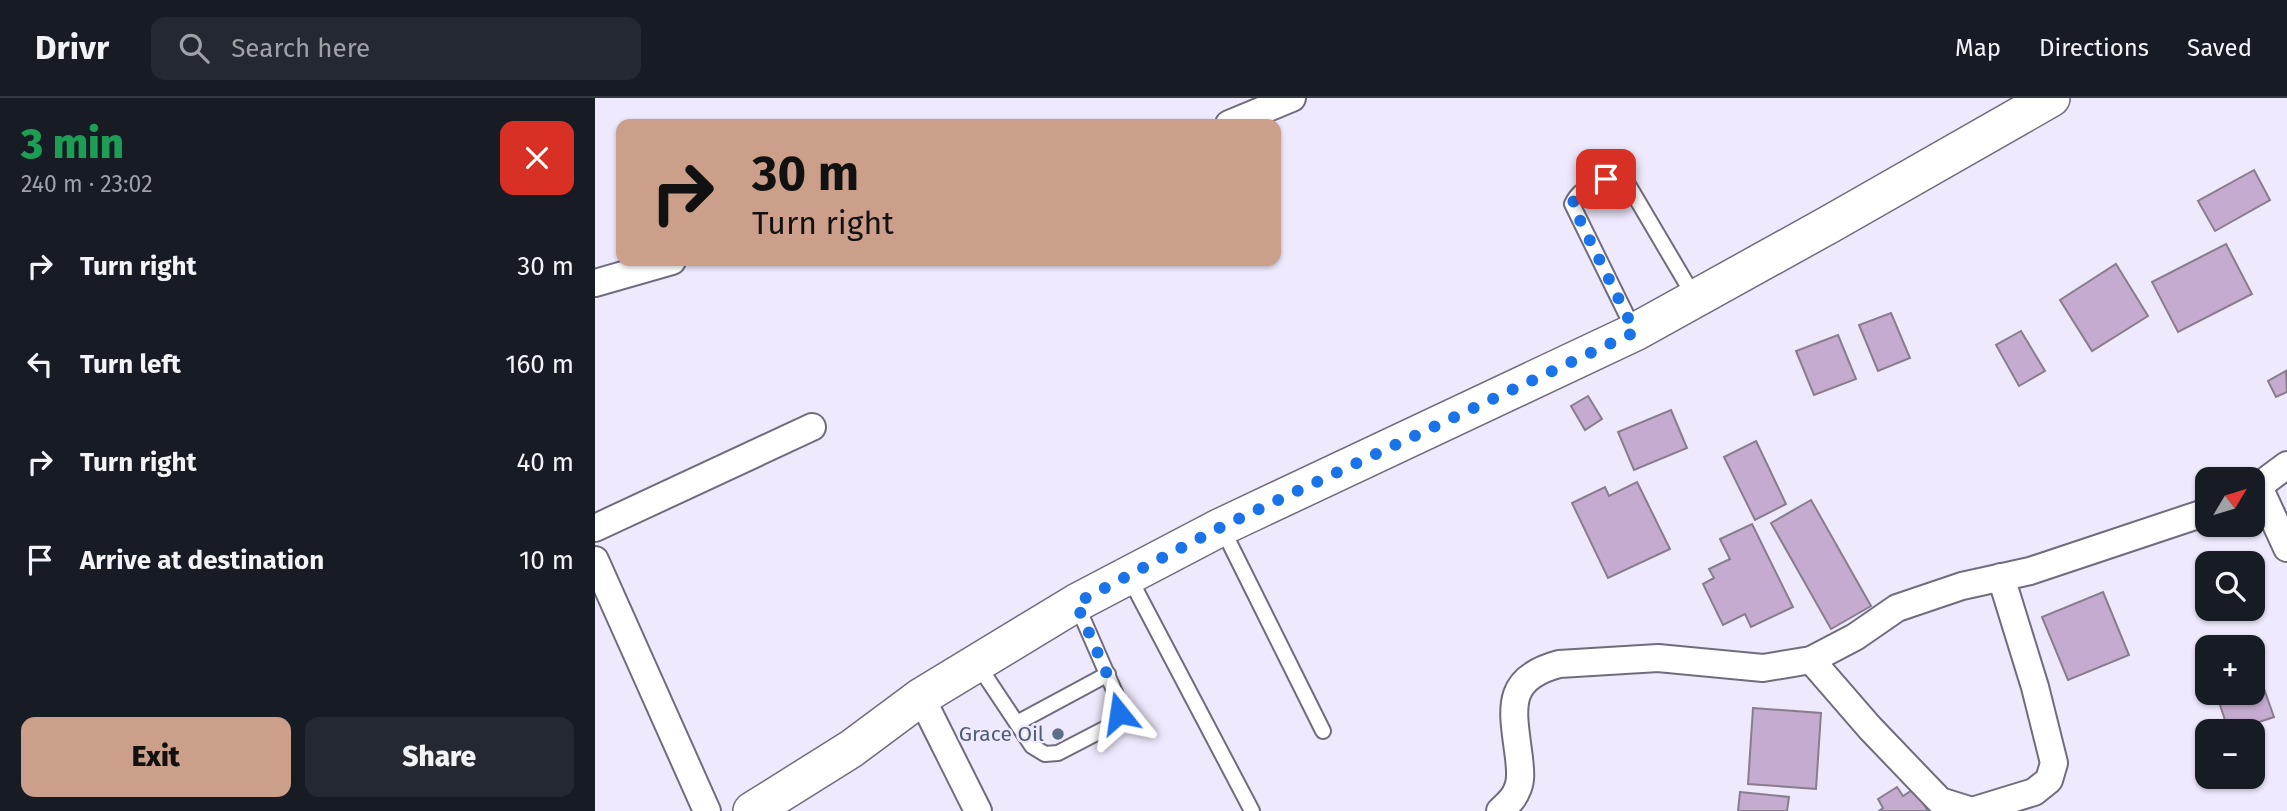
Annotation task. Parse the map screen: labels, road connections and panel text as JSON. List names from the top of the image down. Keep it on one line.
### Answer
{"places":["Grace Oil"],"north":"top right","page":{"header":"Drivr","search":"Search here","nav":["Map","Directions","Saved"],"heading":["3 min","240 m · 23:02"],"turn":["30 m","Turn right"],"list":[{"name":"Turn right","value":"30 m"},{"name":"Turn left","value":"160 m"},{"name":"Turn right","value":"40 m"},{"name":"Arrive at destination","value":"10 m"}],"map_buttons":["+","−"],"buttons":["Exit","Share"]}}
